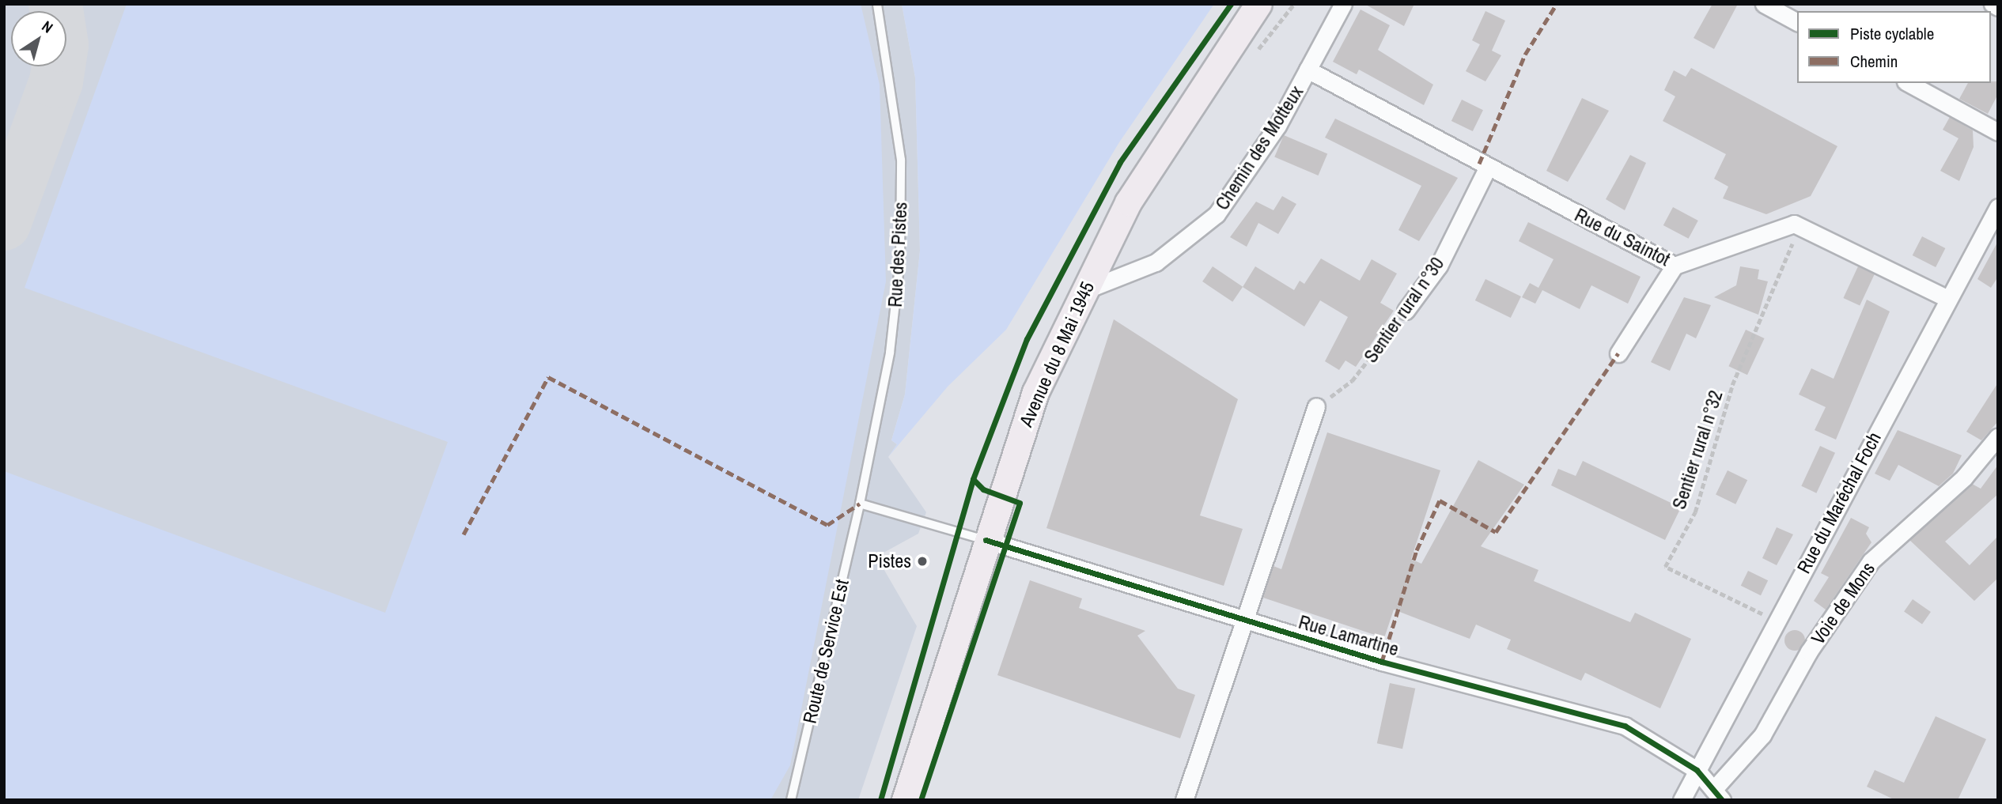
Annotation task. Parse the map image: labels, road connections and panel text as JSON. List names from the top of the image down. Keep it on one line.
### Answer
{"streets":{"main road":["Avenue du 8 Mai 1945"],"street":["Chemin des Motteux","Rue du Saintot","Sentier rural n°30","Rue du Maréchal Foch","Voie de Mons","Rue Lamartine"],"lane":["Rue des Pistes","Route de Service Est"],"path":["Sentier rural n°32"]},"crossings":[["Chemin des Motteux","Rue du Saintot"],["Chemin des Motteux","Avenue du 8 Mai 1945"],["Rue du Saintot","Sentier rural n°30"],["Rue du Saintot","Sentier rural n°32"],["Rue des Pistes","Route de Service Est"],["Avenue du 8 Mai 1945","Rue Lamartine"],["Sentier rural n°32","Rue du Maréchal Foch"],["Rue du Maréchal Foch","Rue Lamartine"],["Voie de Mons","Rue Lamartine"]],"places":["Pistes"],"legend":["Piste cyclable","Chemin"],"north":"top right"}
